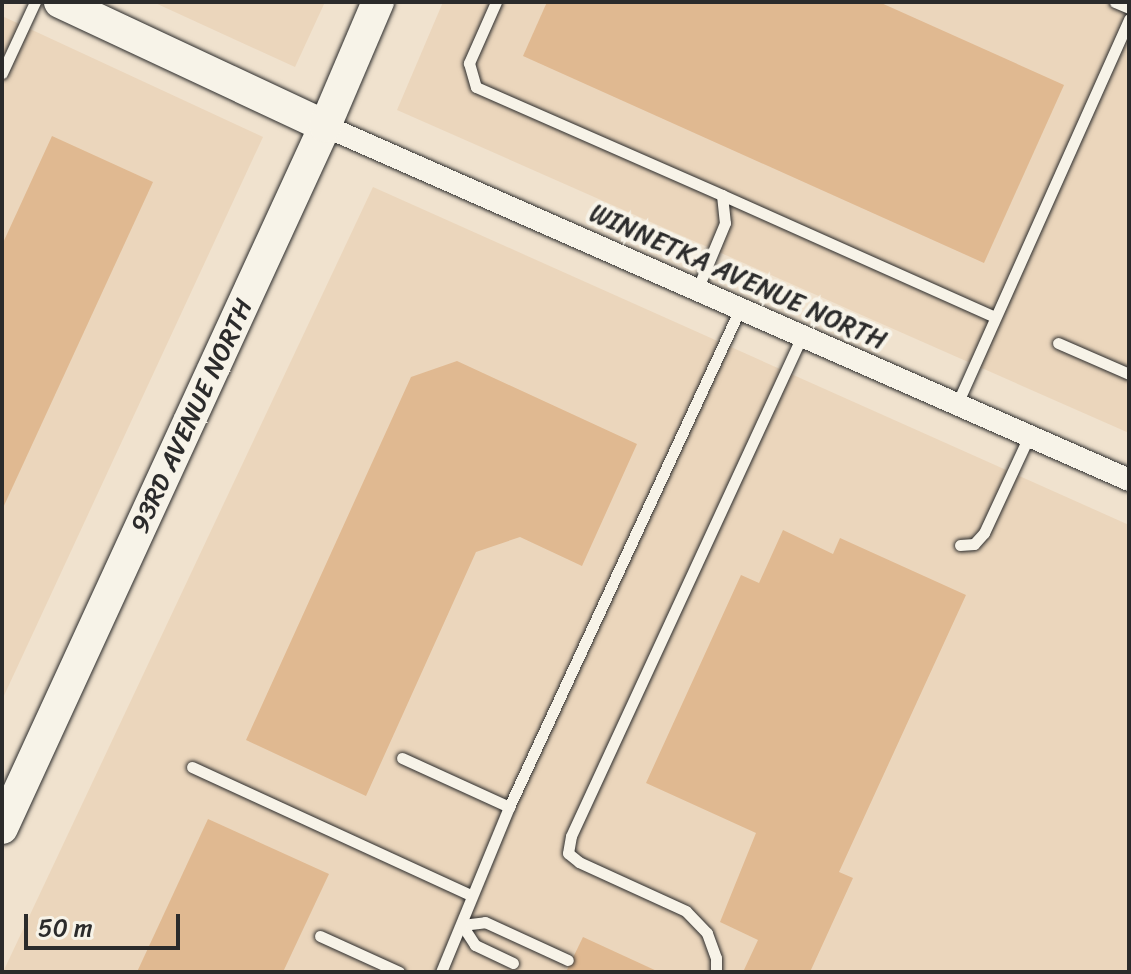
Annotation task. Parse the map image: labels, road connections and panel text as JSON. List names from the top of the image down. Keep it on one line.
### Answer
{"streets":{"street":["WINNETKA AVENUE NORTH","93RD AVENUE NORTH"]},"crossings":[["WINNETKA AVENUE NORTH","93RD AVENUE NORTH"]],"scale_bar":"50 m"}
